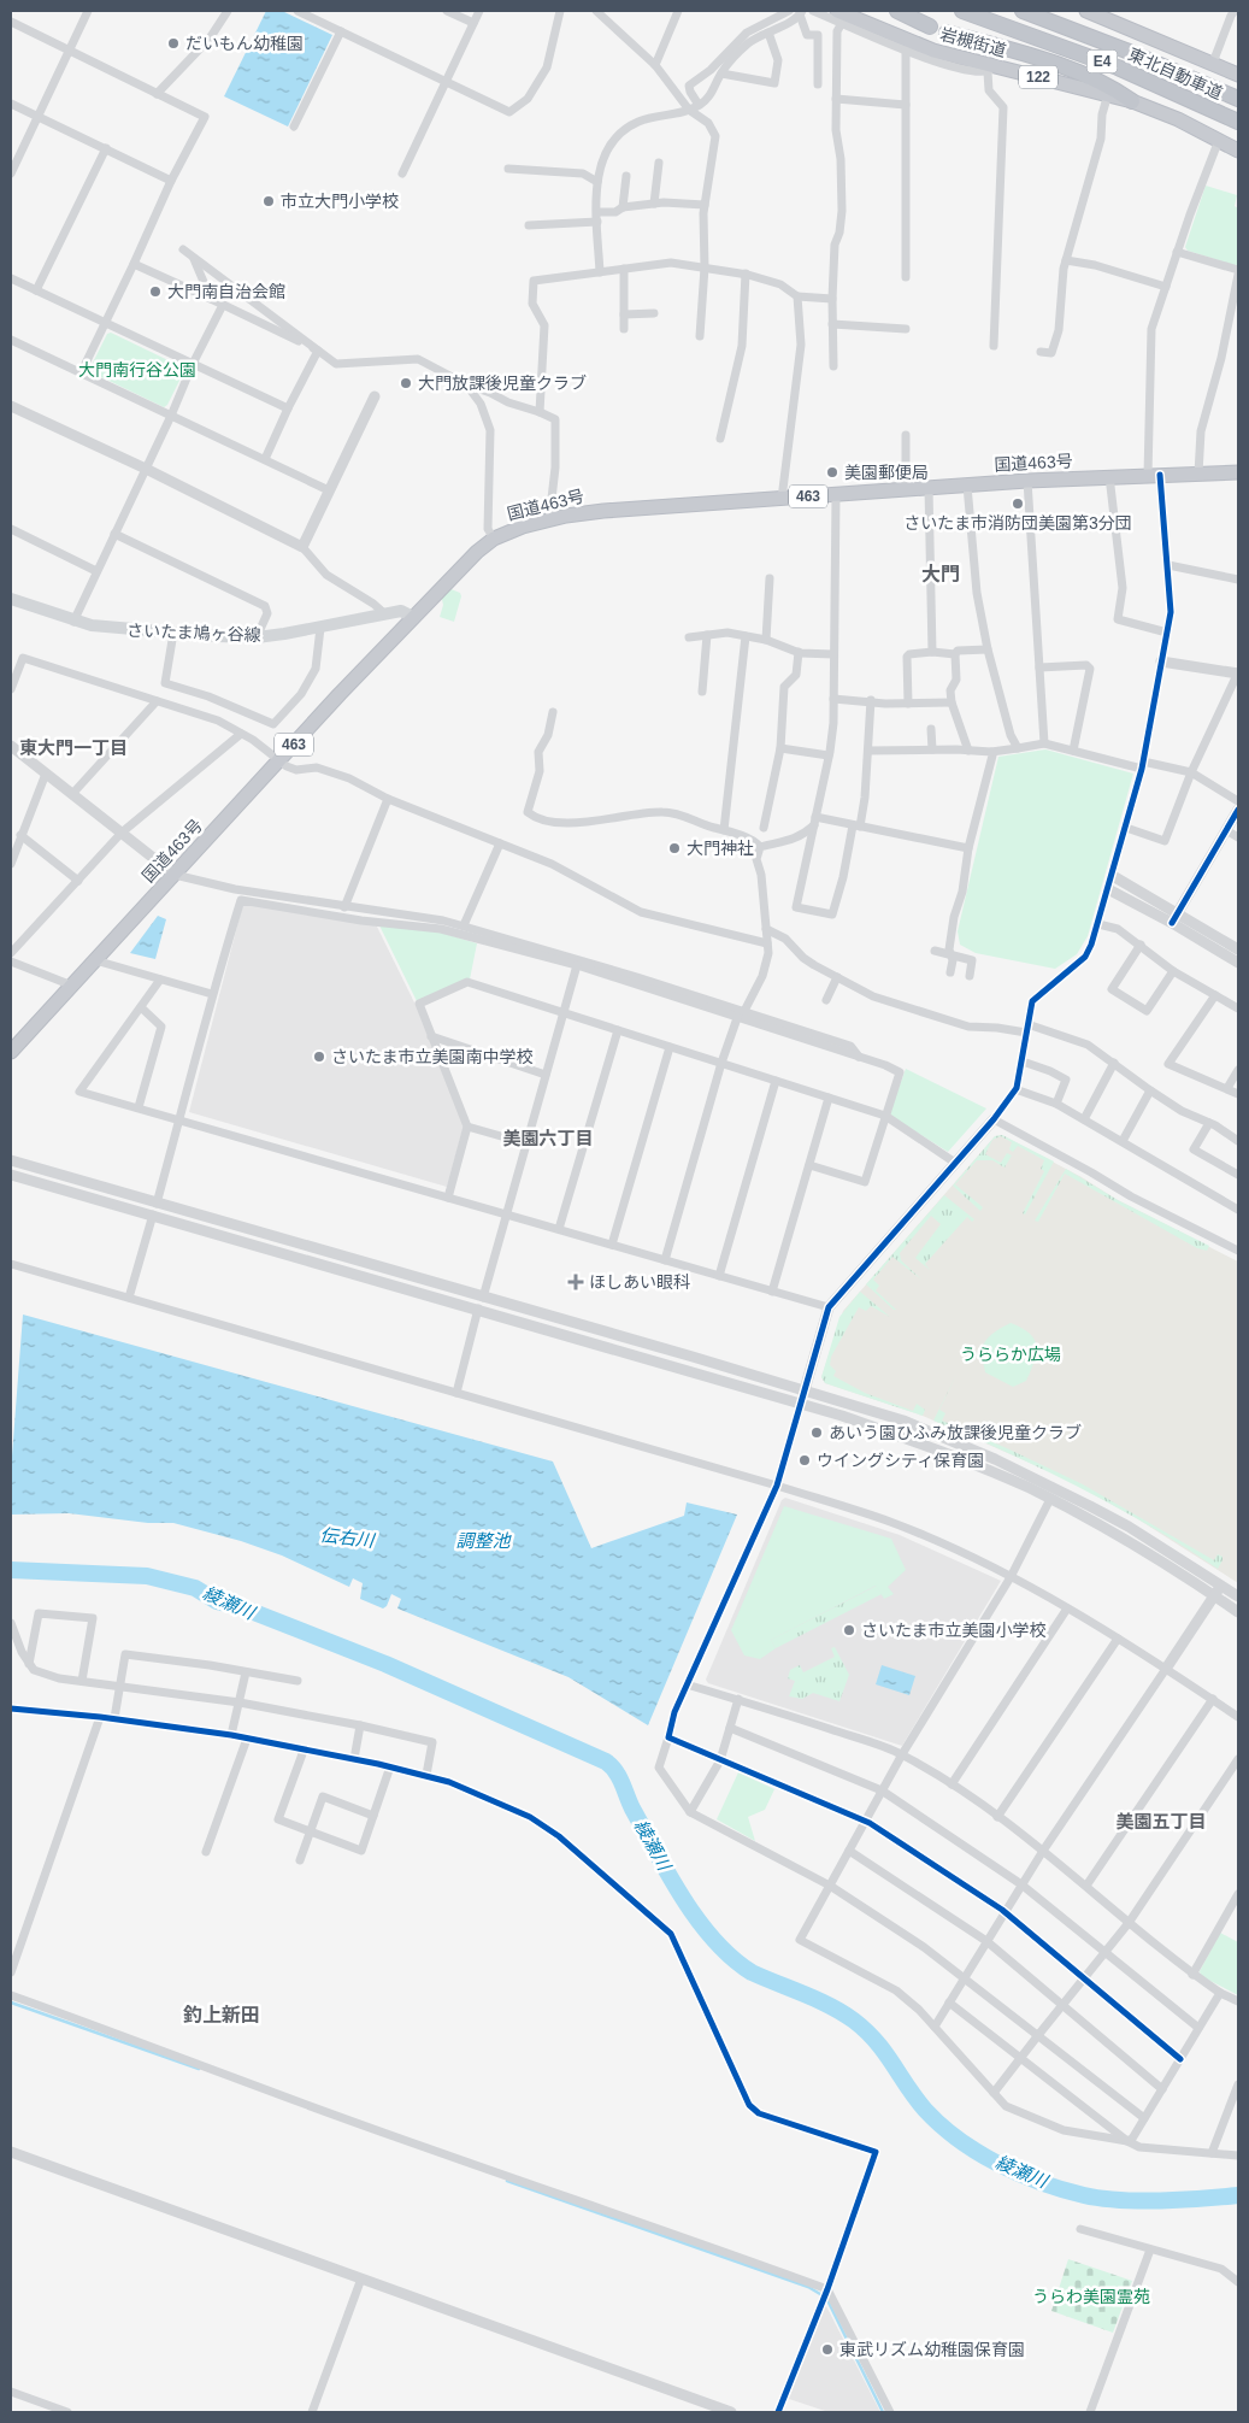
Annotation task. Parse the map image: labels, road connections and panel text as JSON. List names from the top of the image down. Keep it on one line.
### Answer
{"streets":{"highway":["岩槻街道","E4","東北自動車道","122","国道463号","463"],"main road":["さいたま鳩ヶ谷線"]},"crossings":[["国道463号","さいたま鳩ヶ谷線"]],"districts":["大門","東大門一丁目","美園六丁目","美園五丁目","釣上新田"],"water":["伝右川","調整池","綾瀬川"],"parks":["大門南行谷公園","うららか広場","うらわ美園霊苑"],"places":{"other":["だいもん幼稚園","市立大門小学校","大門南自治会館","大門放課後児童クラブ","美園郵便局","さいたま市消防団美園第3分団","大門神社","さいたま市立美園南中学校","あいう園ひふみ放課後児童クラブ","ウイングシティ保育園","さいたま市立美園小学校","東武リズム幼稚園保育園"],"health":["ほしあい眼科"]}}
